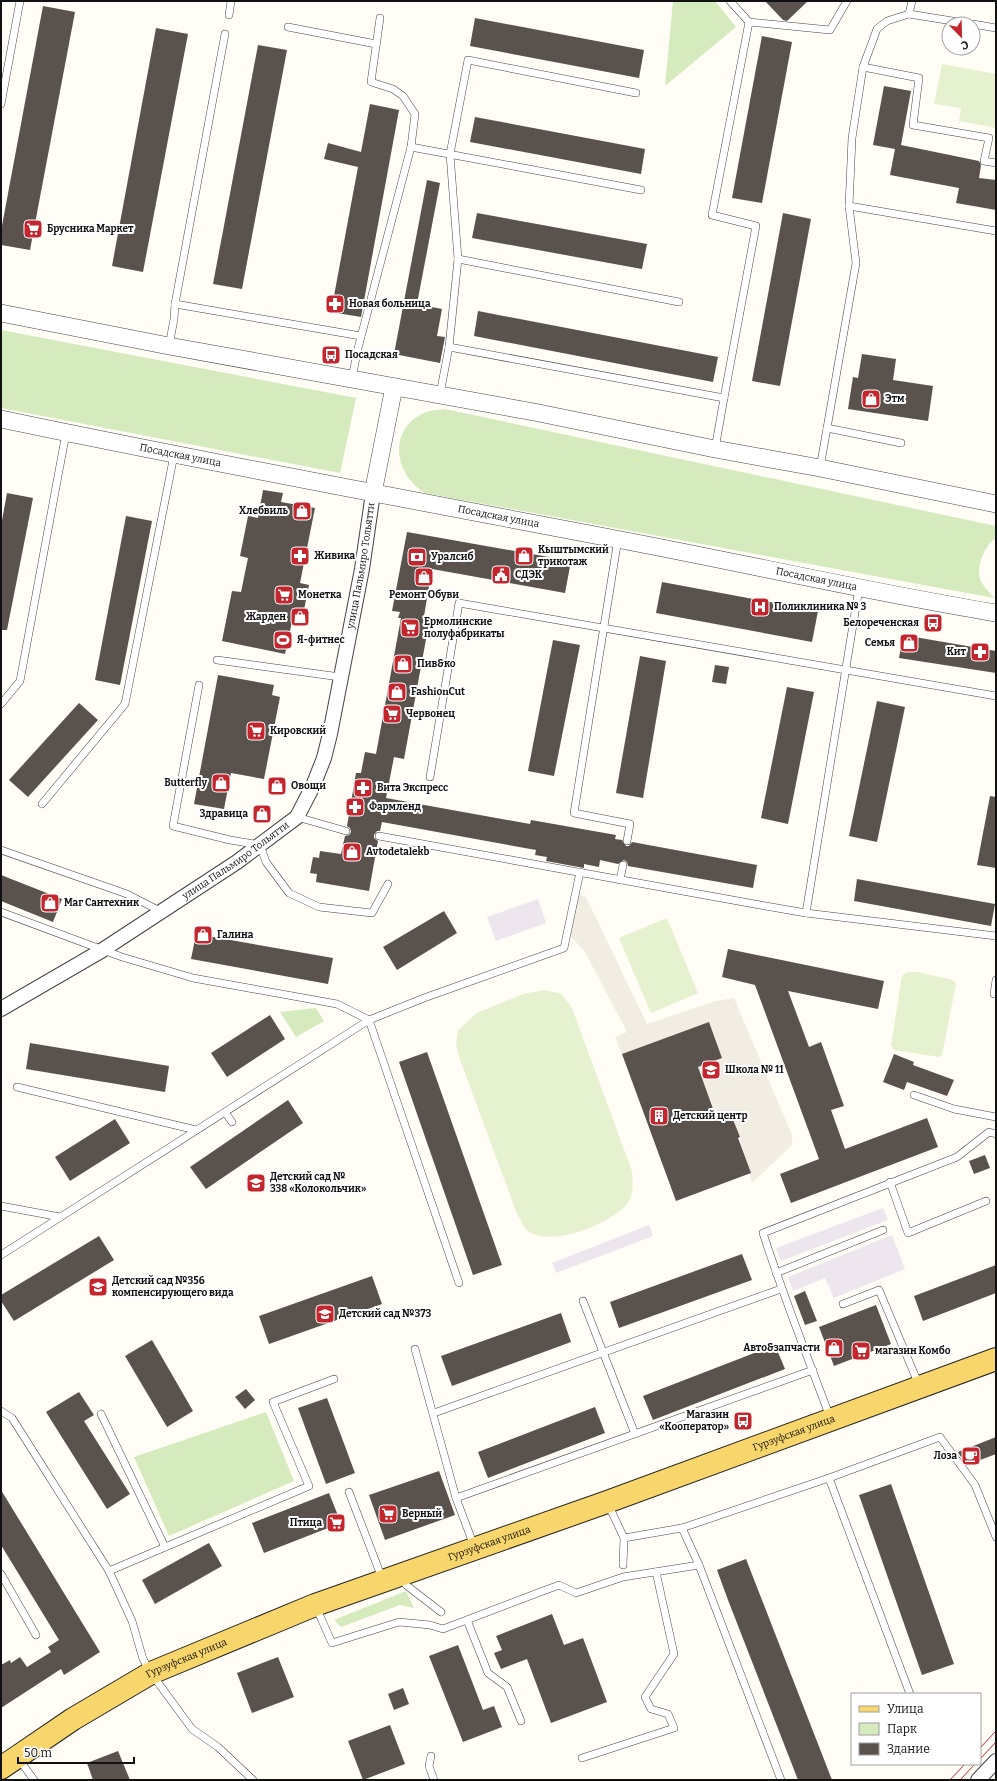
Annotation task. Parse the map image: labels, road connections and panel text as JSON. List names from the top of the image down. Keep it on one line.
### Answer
{"streets":{"main road":["Гурзуфская улица"],"street":["Посадская улица","улица Пальмиро Тольятти"]},"crossings":[["Посадская улица","улица Пальмиро Тольятти"]],"places":{"supermarket":["Брусника Маркет","Монетка","Ермолинские полуфабрикаты","Червонец","Кировский","магазин Комбо","Верный","Птица"],"pharmacy":["Новая больница","Живика","Кит","Вита Экспресс","Фармленд"],"bus stop":["Посадская","Белореченская","Магазин «Кооператор»"],"shop":["Этм","Хлебвиль","Кыштымский трикотаж","Ремонт Обуви","Жарден","Семья","Пив&ко","FashionCut","Butterfly","Овощи","Здравица","Avtodetalekb","Маг Сантехник","Галина","Авто&запчасти"],"bank":["Уралсиб"],"public building":["СДЭК"],"hospital":["Поликлиника № 3"],"sports":["Я-фитнес"],"school or university":["Школа № 11","Детский сад № 338 «Колокольчик»","Детский сад №356 компенсирующего вида","Детский сад №373"],"building":["Детский центр"],"cafe":["Лоза"]},"legend":["Улица","Парк","Здание"],"scale_bar":"50 m","north":"bottom right"}
